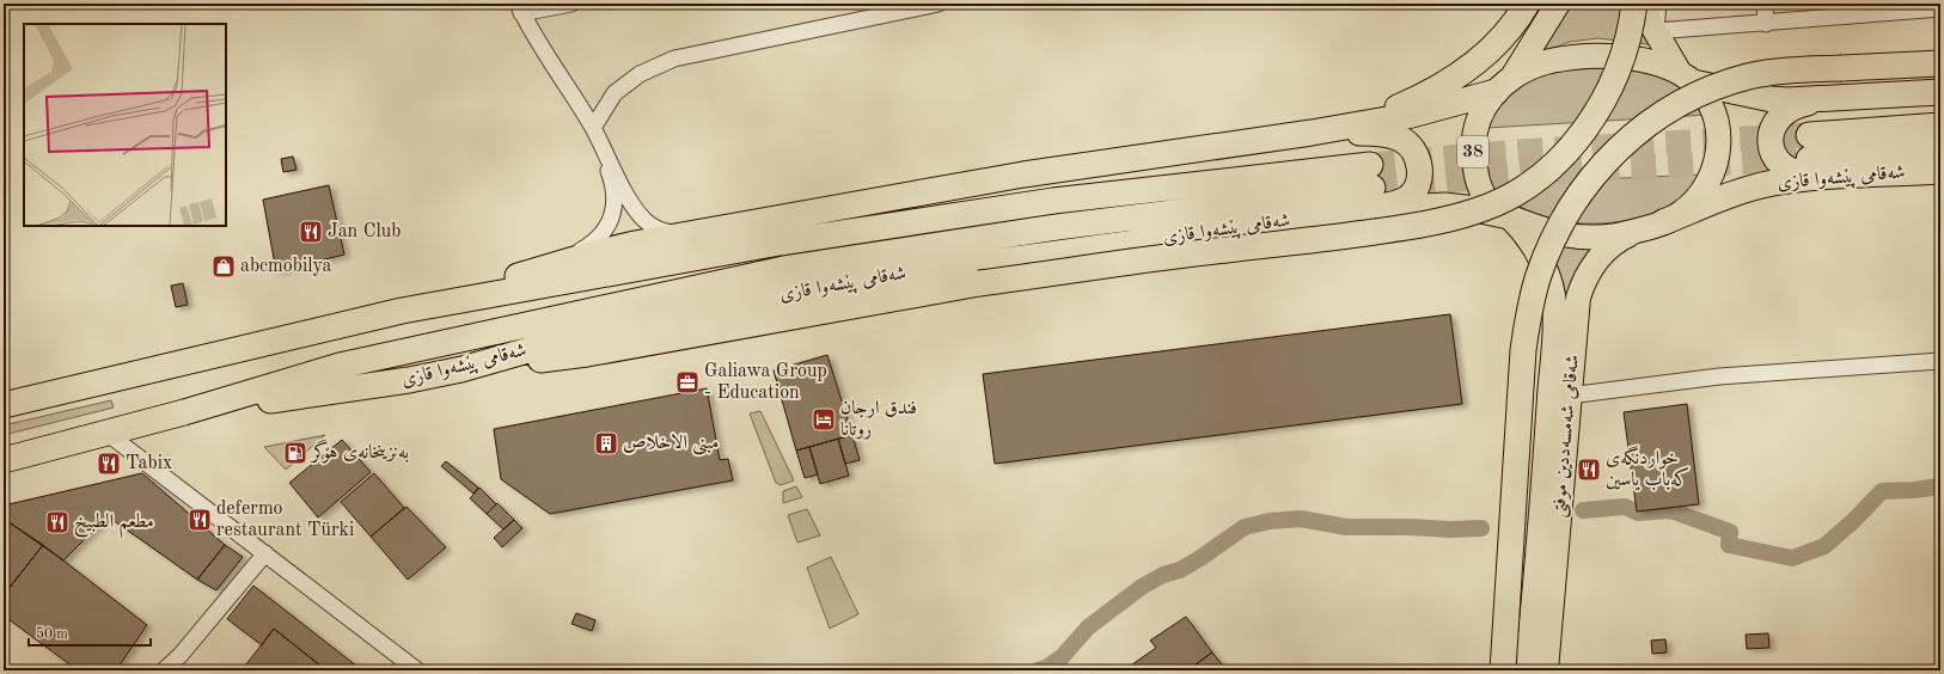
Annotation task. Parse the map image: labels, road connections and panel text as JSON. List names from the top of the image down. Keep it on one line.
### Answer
{"streets":{"highway":["شەقامی پێشەوا قازی"],"main road":["38","شەقامی شەمسەددین موفتی"]},"crossings":[["38","شەقامی پێشەوا قازی"],["شەقامی پێشەوا قازی","شەقامی شەمسەددین موفتی"]],"places":{"restaurant":["Jan Club","Tabix","خواردنگەی کەباب یاسین","defermo restaurant Türki","مطعم الطبيخ"],"shop":["abcmobilya"],"office":["Galiawa Group - Education"],"hotel":["فندق ارجان روتانا"],"building":["مبنى الاخلاص"],"fuel station":["بەنزینخانەی هۆگر"]},"scale_bar":"50 m"}
